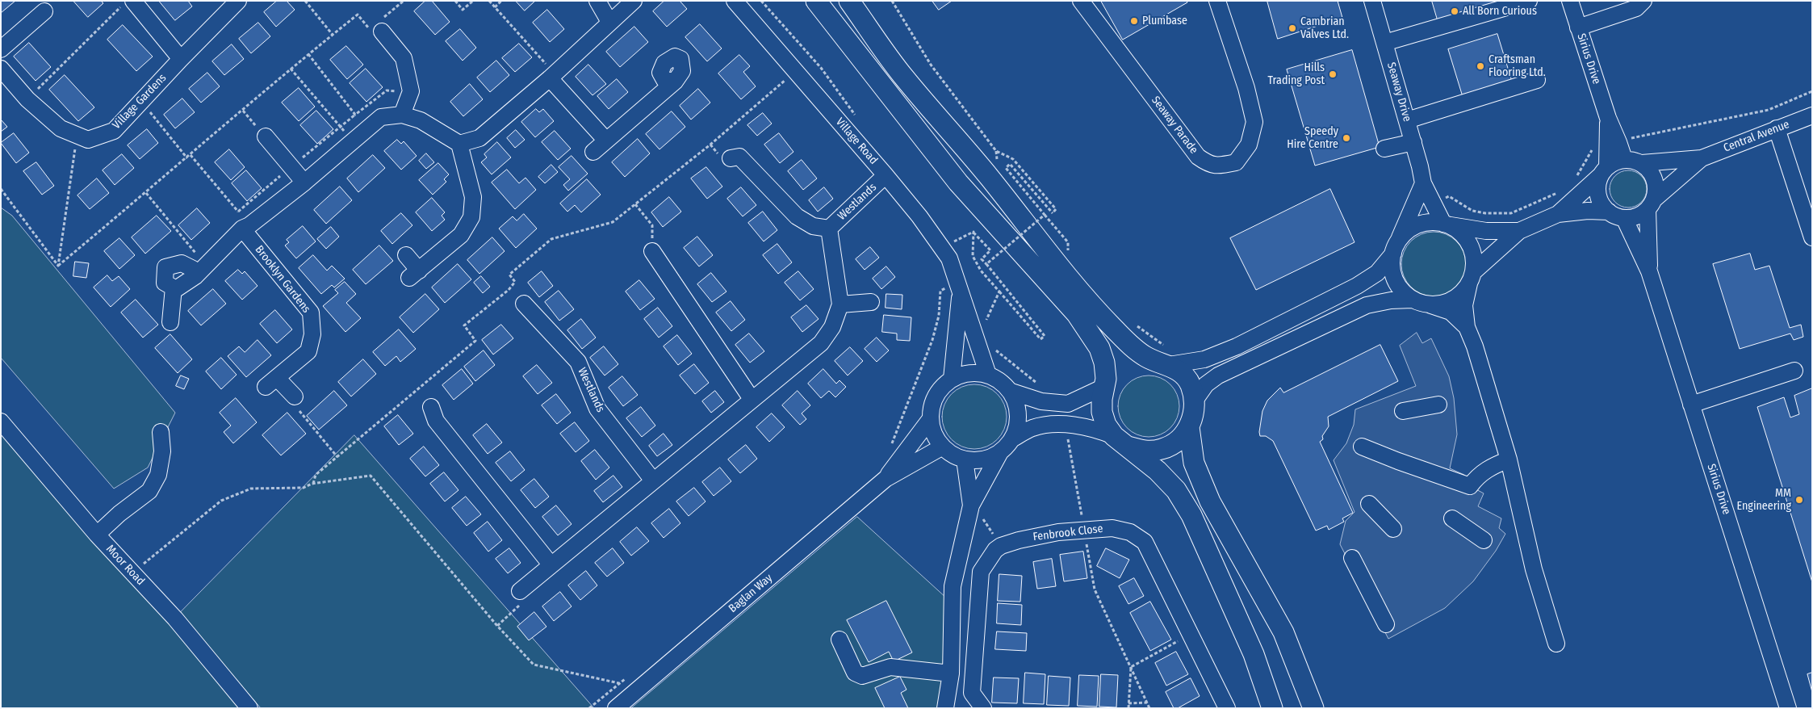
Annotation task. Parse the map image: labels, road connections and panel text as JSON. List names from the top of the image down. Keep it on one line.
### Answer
{"streets":{"street":["Sirius Drive","Seaway Drive","Village Gardens","Seaway Parade","Central Avenue","Village Road","Westlands","Brooklyn Gardens","Fenbrook Close","Moor Road","Baglan Way"]},"crossings":[["Sirius Drive","Central Avenue"],["Village Road","Westlands"],["Village Road","Baglan Way"]],"places":["All Born Curious","Plumbase","Cambrian Valves Ltd.","Craftsman Flooring Ltd.","Hills Trading Post","Speedy Hire Centre","MM Engineering"]}
